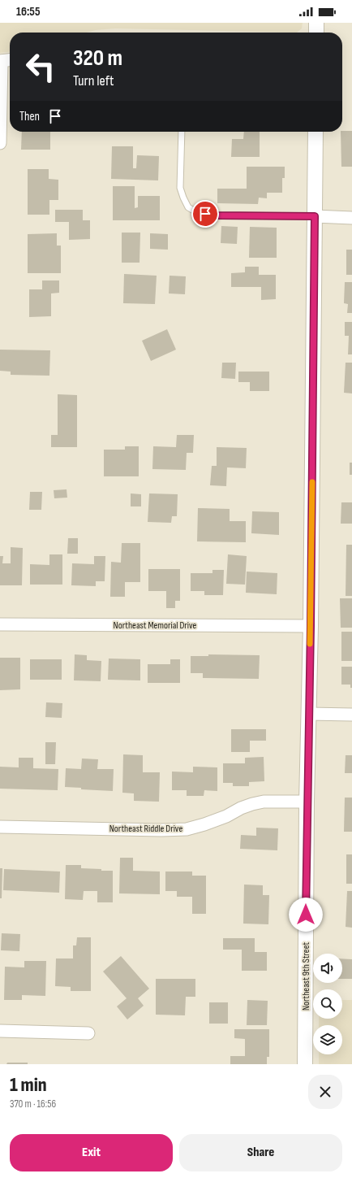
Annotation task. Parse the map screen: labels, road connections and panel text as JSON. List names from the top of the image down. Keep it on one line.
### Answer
{"streets":{"street":["Northeast Memorial Drive","Northeast Riddle Drive","Northeast 9th Street"]},"crossings":[["Northeast Memorial Drive","Northeast 9th Street"],["Northeast Riddle Drive","Northeast 9th Street"]],"page":{"status":"16:55","turn":["320 m","Turn left"],"then":"Then","heading":["1 min","370 m · 16:56"],"buttons":["Exit","Share"]}}
